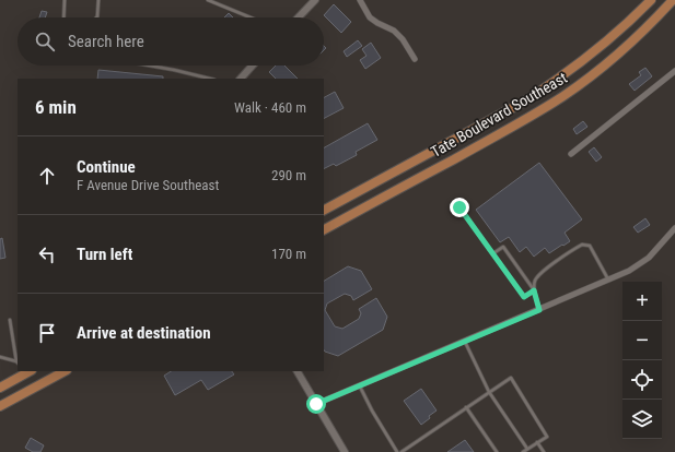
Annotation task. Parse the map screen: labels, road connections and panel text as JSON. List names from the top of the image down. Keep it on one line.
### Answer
{"streets":{"main road":["Tate Boulevard Southeast"]},"page":{"search":"Search here","heading":["6 min","Walk · 460 m"],"list":[["Continue","F Avenue Drive Southeast","290 m"],["Turn left","170 m"],"Arrive at destination"],"map_buttons":["+","−"]}}
